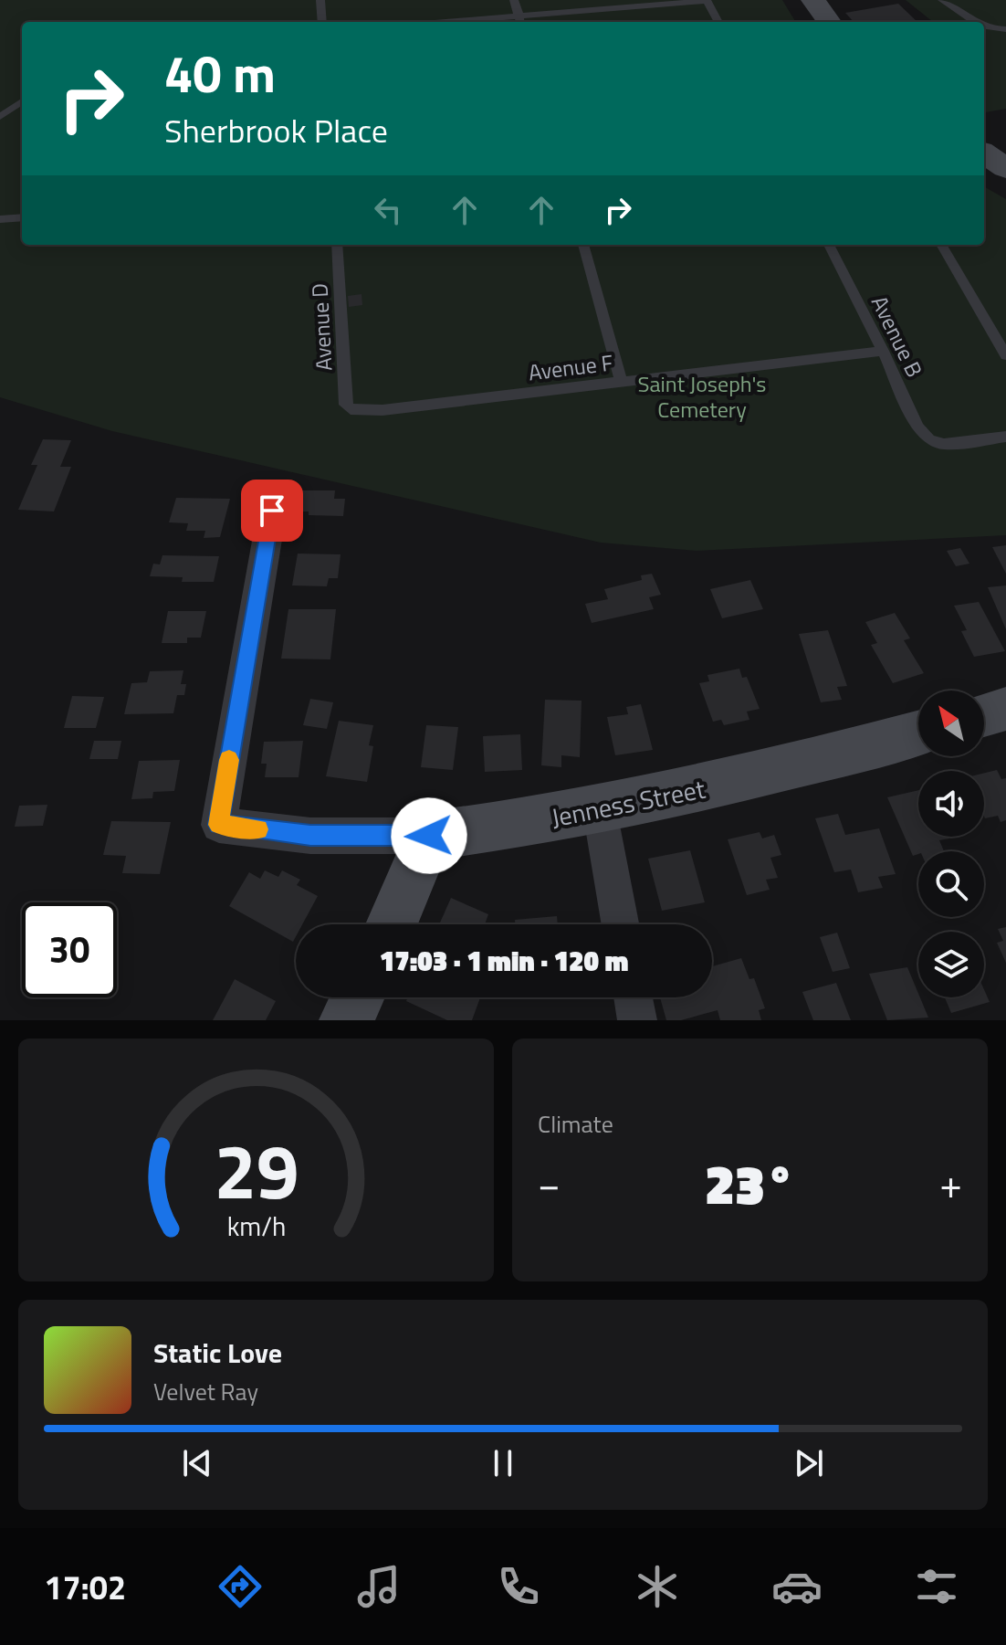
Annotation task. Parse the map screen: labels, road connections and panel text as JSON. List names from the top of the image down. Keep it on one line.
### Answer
{"streets":{"street":["Jenness Street"],"lane":["Avenue D","Avenue B","Avenue F"]},"crossings":[["Avenue D","Avenue F"],["Avenue B","Avenue F"]],"parks":["Saint Joseph's Cemetery"],"north":"top left","page":{"turn":["40 m","Sherbrook Place"],"limit":"30","trip":"17:03 · 1 min · 120 m","tile":"Climate","heat":["−","23°","+"],"song":["Static Love","Velvet Ray"],"tabs":"17:02","gauge":["29","km/h"]}}
